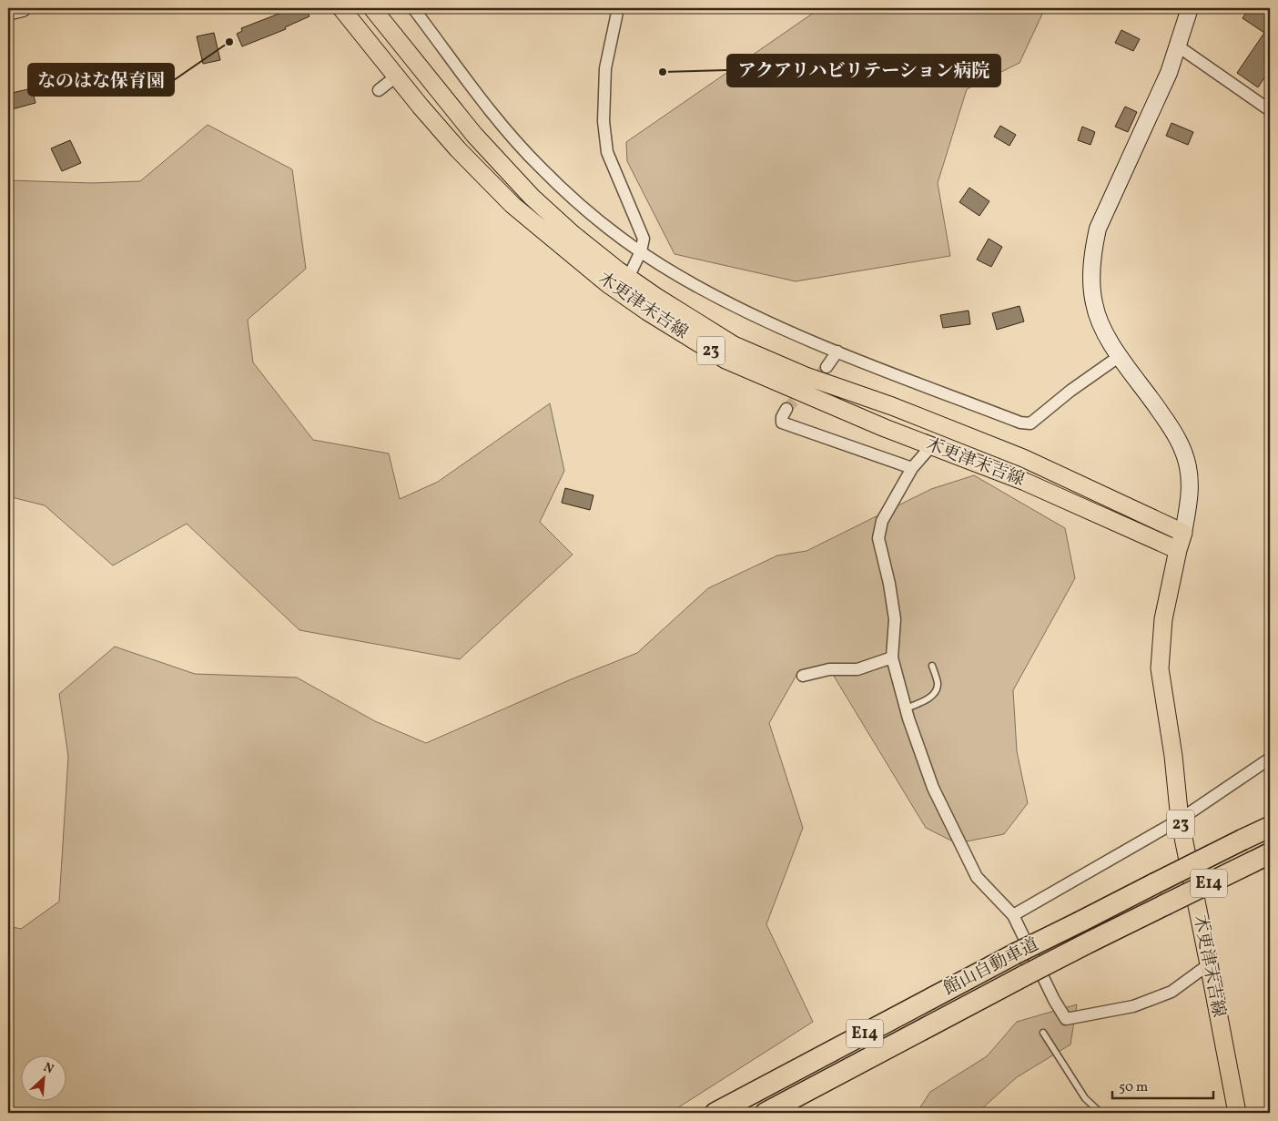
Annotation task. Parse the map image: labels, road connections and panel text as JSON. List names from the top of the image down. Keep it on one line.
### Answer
{"streets":{"highway":["E14","館山自動車道"],"main road":["木更津末吉線","23"]},"places":["なのはな保育園","アクアリハビリテーション病院"],"scale_bar":"50 m","north":"top right"}
